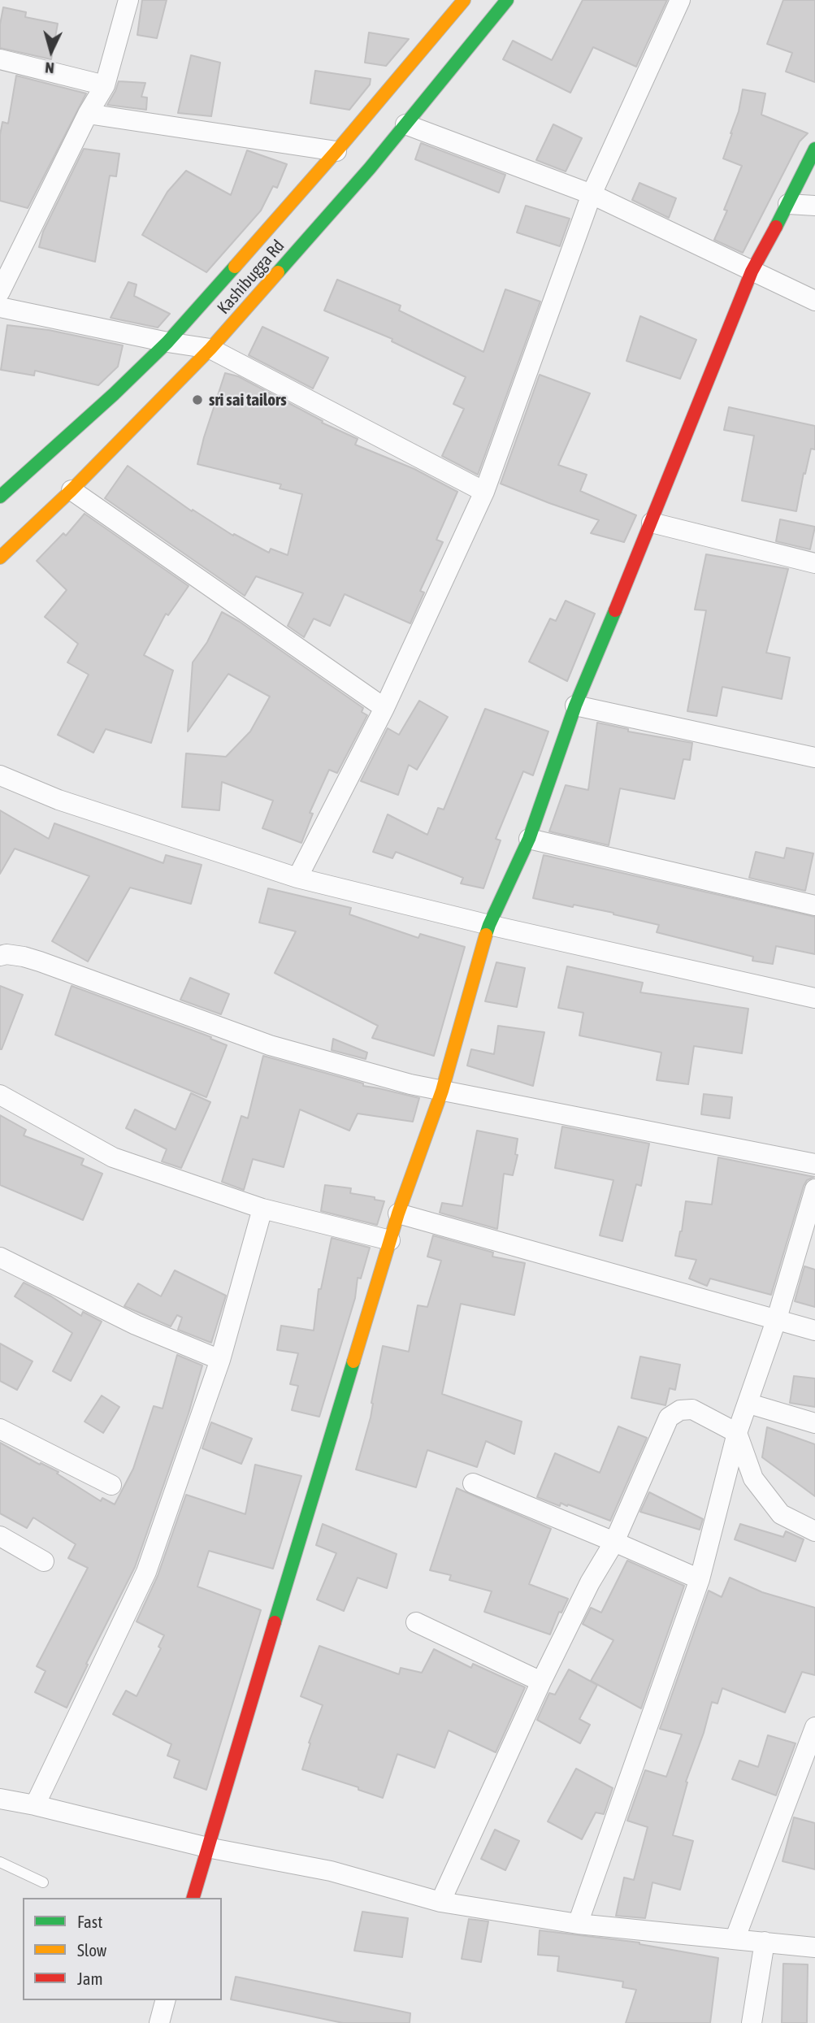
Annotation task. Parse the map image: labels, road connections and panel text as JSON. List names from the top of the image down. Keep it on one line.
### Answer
{"streets":{"street":["Kashibugga Rd"]},"places":["sri sai tailors"],"legend":["Fast","Slow","Jam"],"north":"bottom"}
